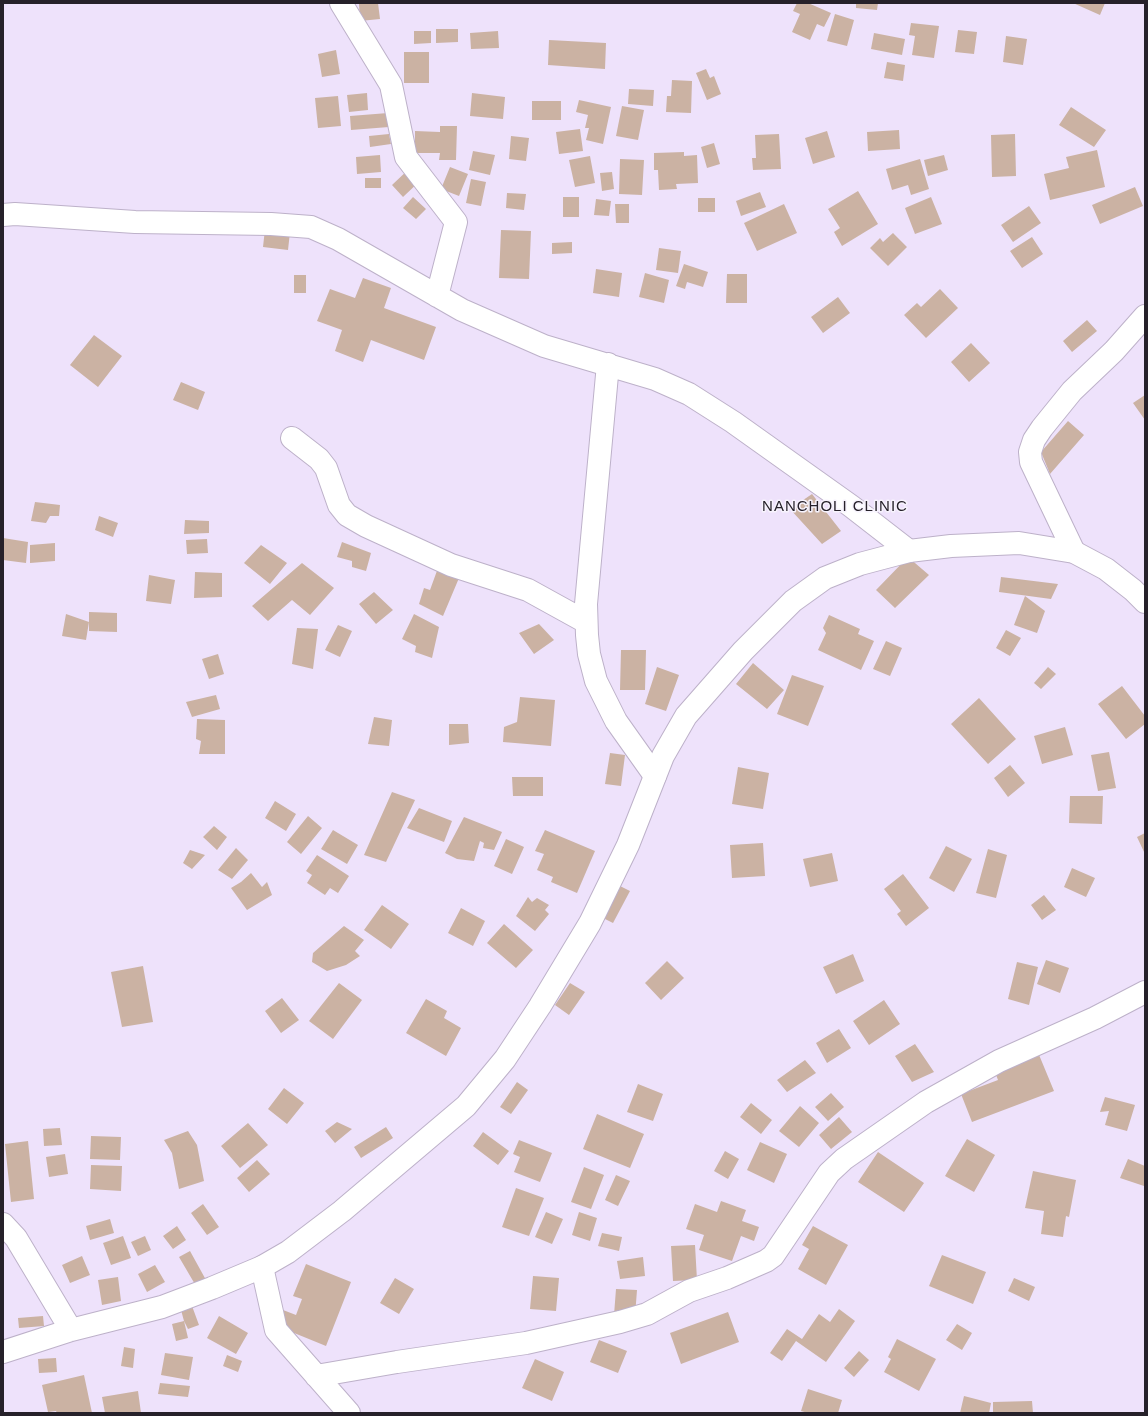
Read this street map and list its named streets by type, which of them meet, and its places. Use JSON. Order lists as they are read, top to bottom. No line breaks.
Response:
{"districts":["NANCHOLI CLINIC"]}
